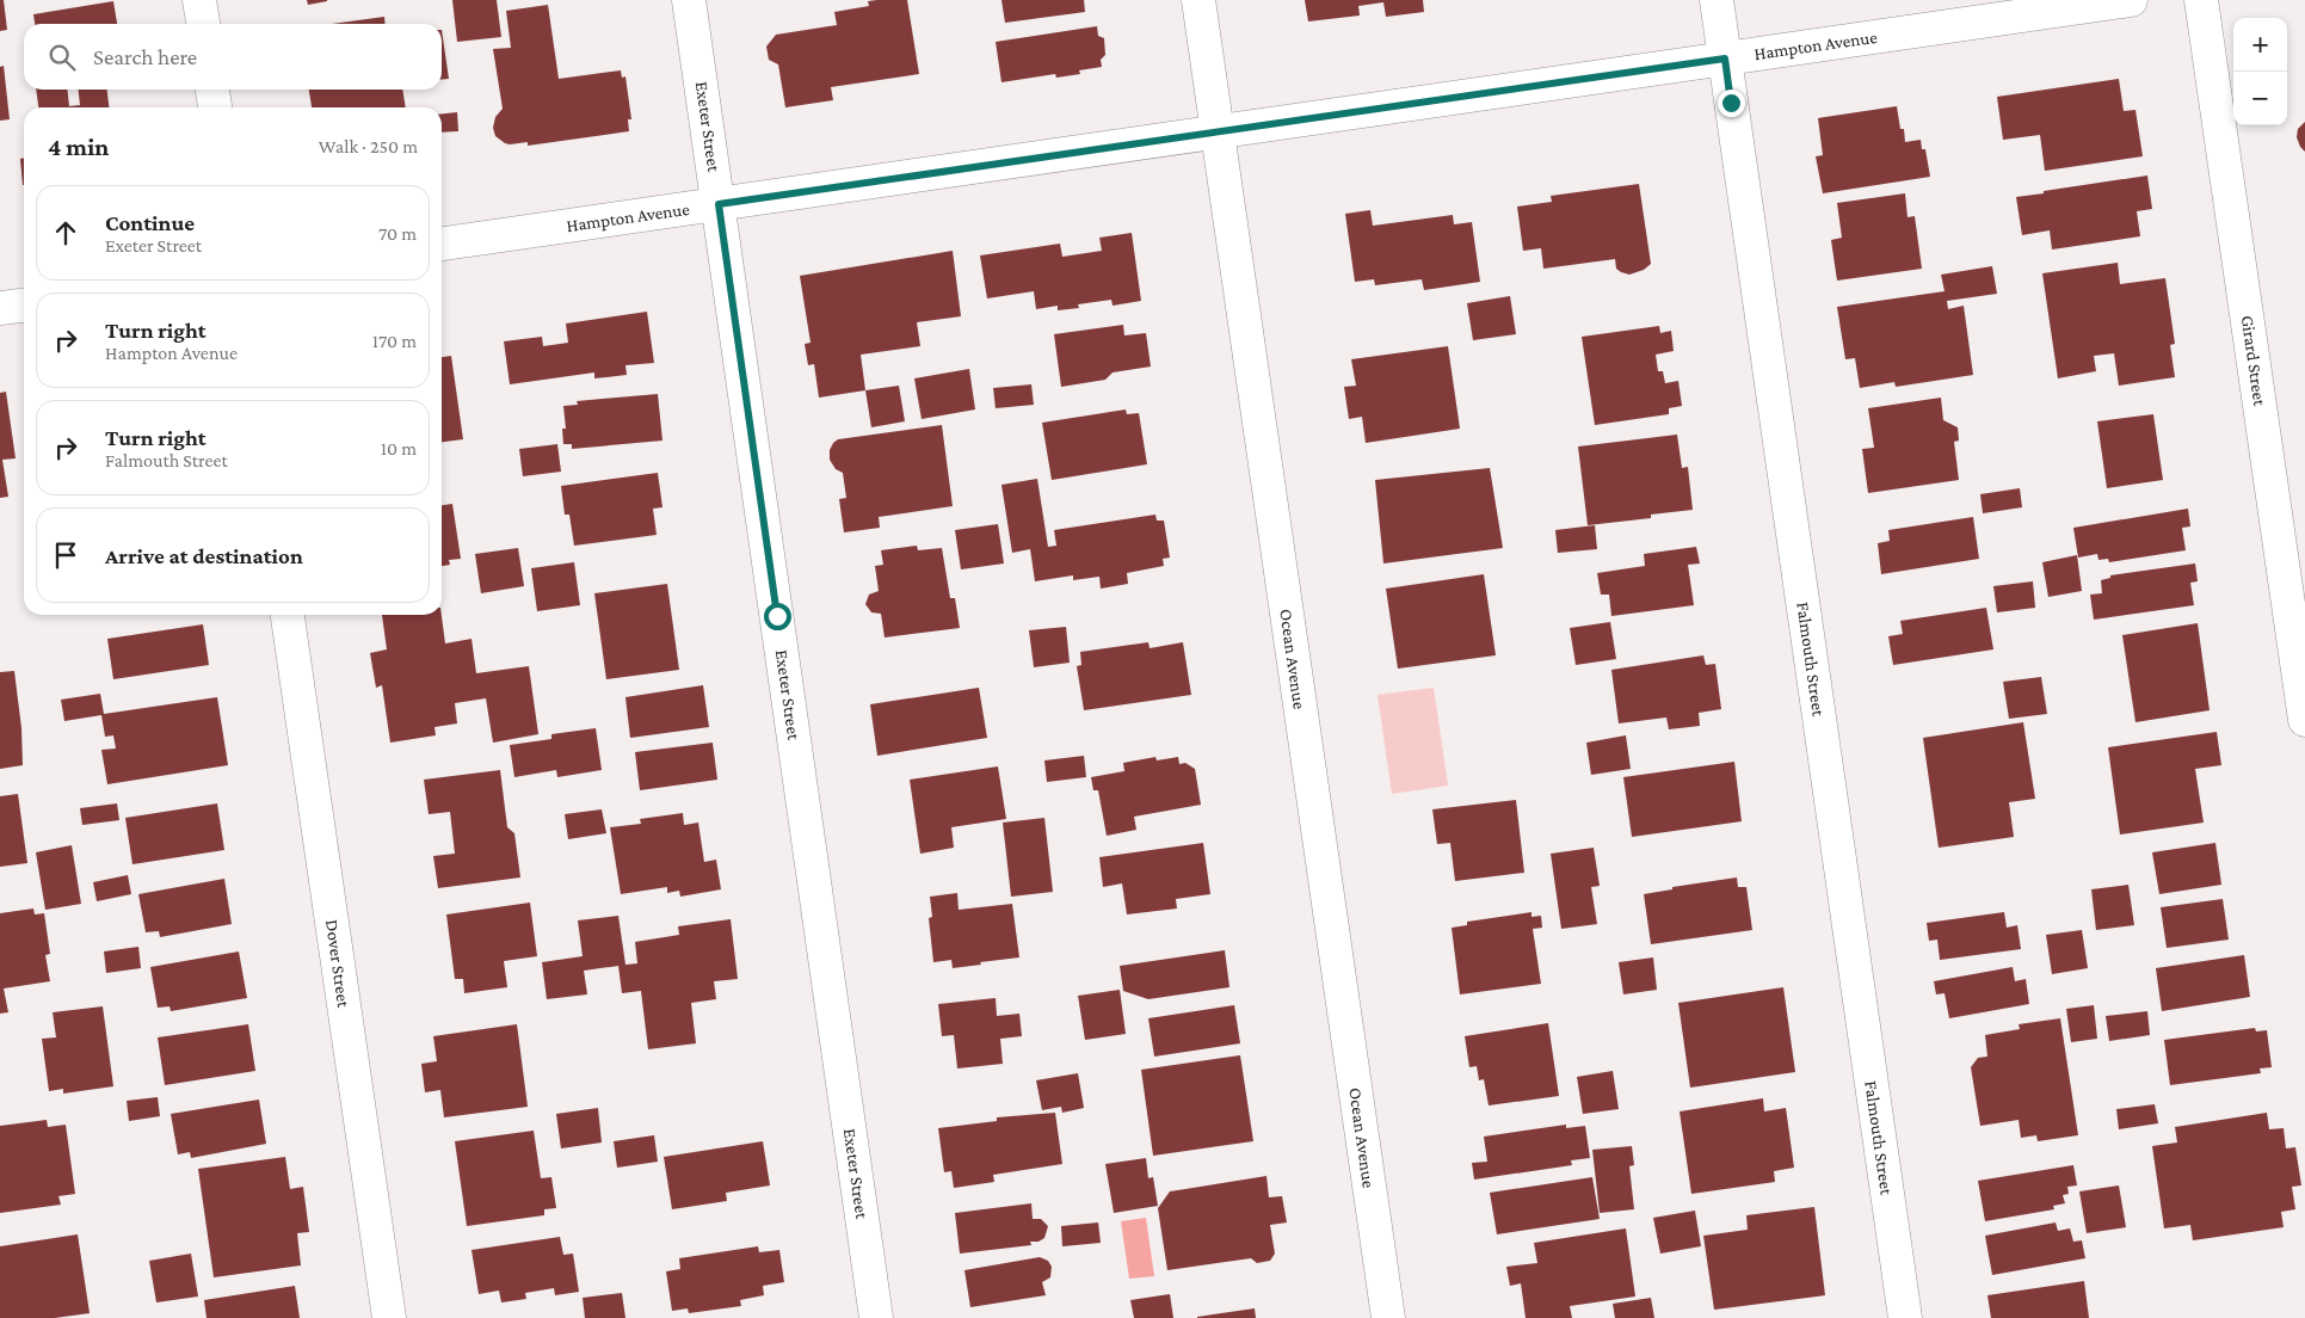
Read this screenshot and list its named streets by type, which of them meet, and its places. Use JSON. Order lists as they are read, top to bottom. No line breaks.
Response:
{"streets":{"street":["Hampton Avenue","Exeter Street","Girard Street","Ocean Avenue","Falmouth Street","Dover Street"]},"crossings":[["Hampton Avenue","Exeter Street"],["Hampton Avenue","Ocean Avenue"],["Hampton Avenue","Falmouth Street"]],"page":{"map_buttons":["+","−"],"search":"Search here","heading":["4 min","Walk · 250 m"],"list":[["Continue","Exeter Street","70 m"],["Turn right","Hampton Avenue","170 m"],["Turn right","Falmouth Street","10 m"],"Arrive at destination"]}}
